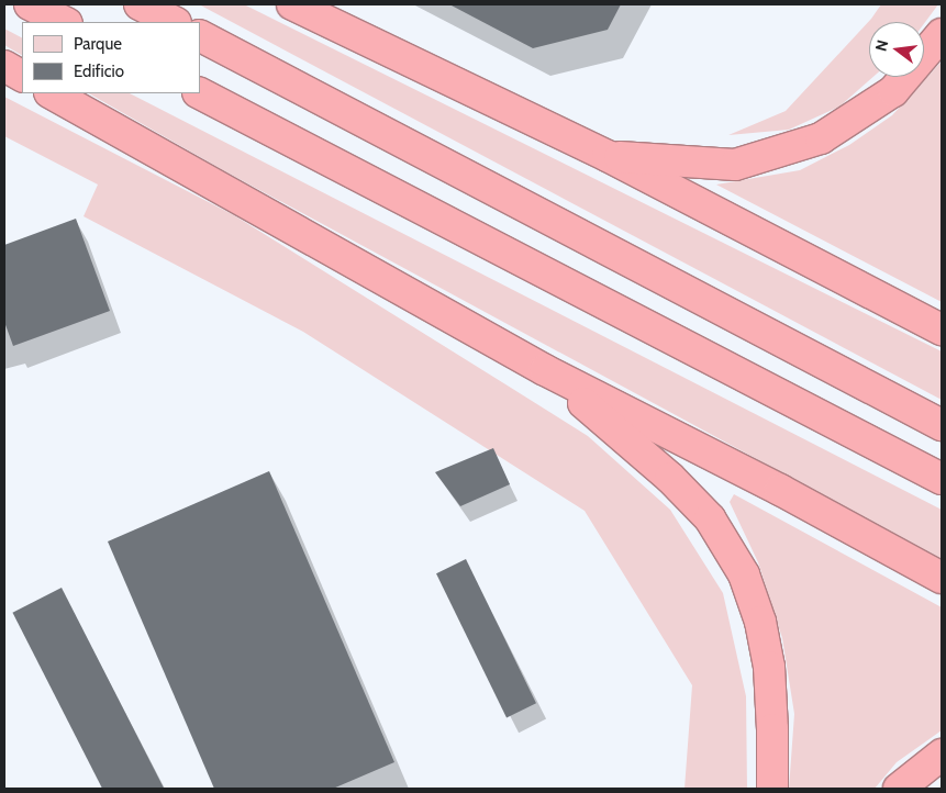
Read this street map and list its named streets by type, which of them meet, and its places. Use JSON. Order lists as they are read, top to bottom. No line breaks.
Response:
{"legend":["Parque","Edificio"],"north":"left"}
